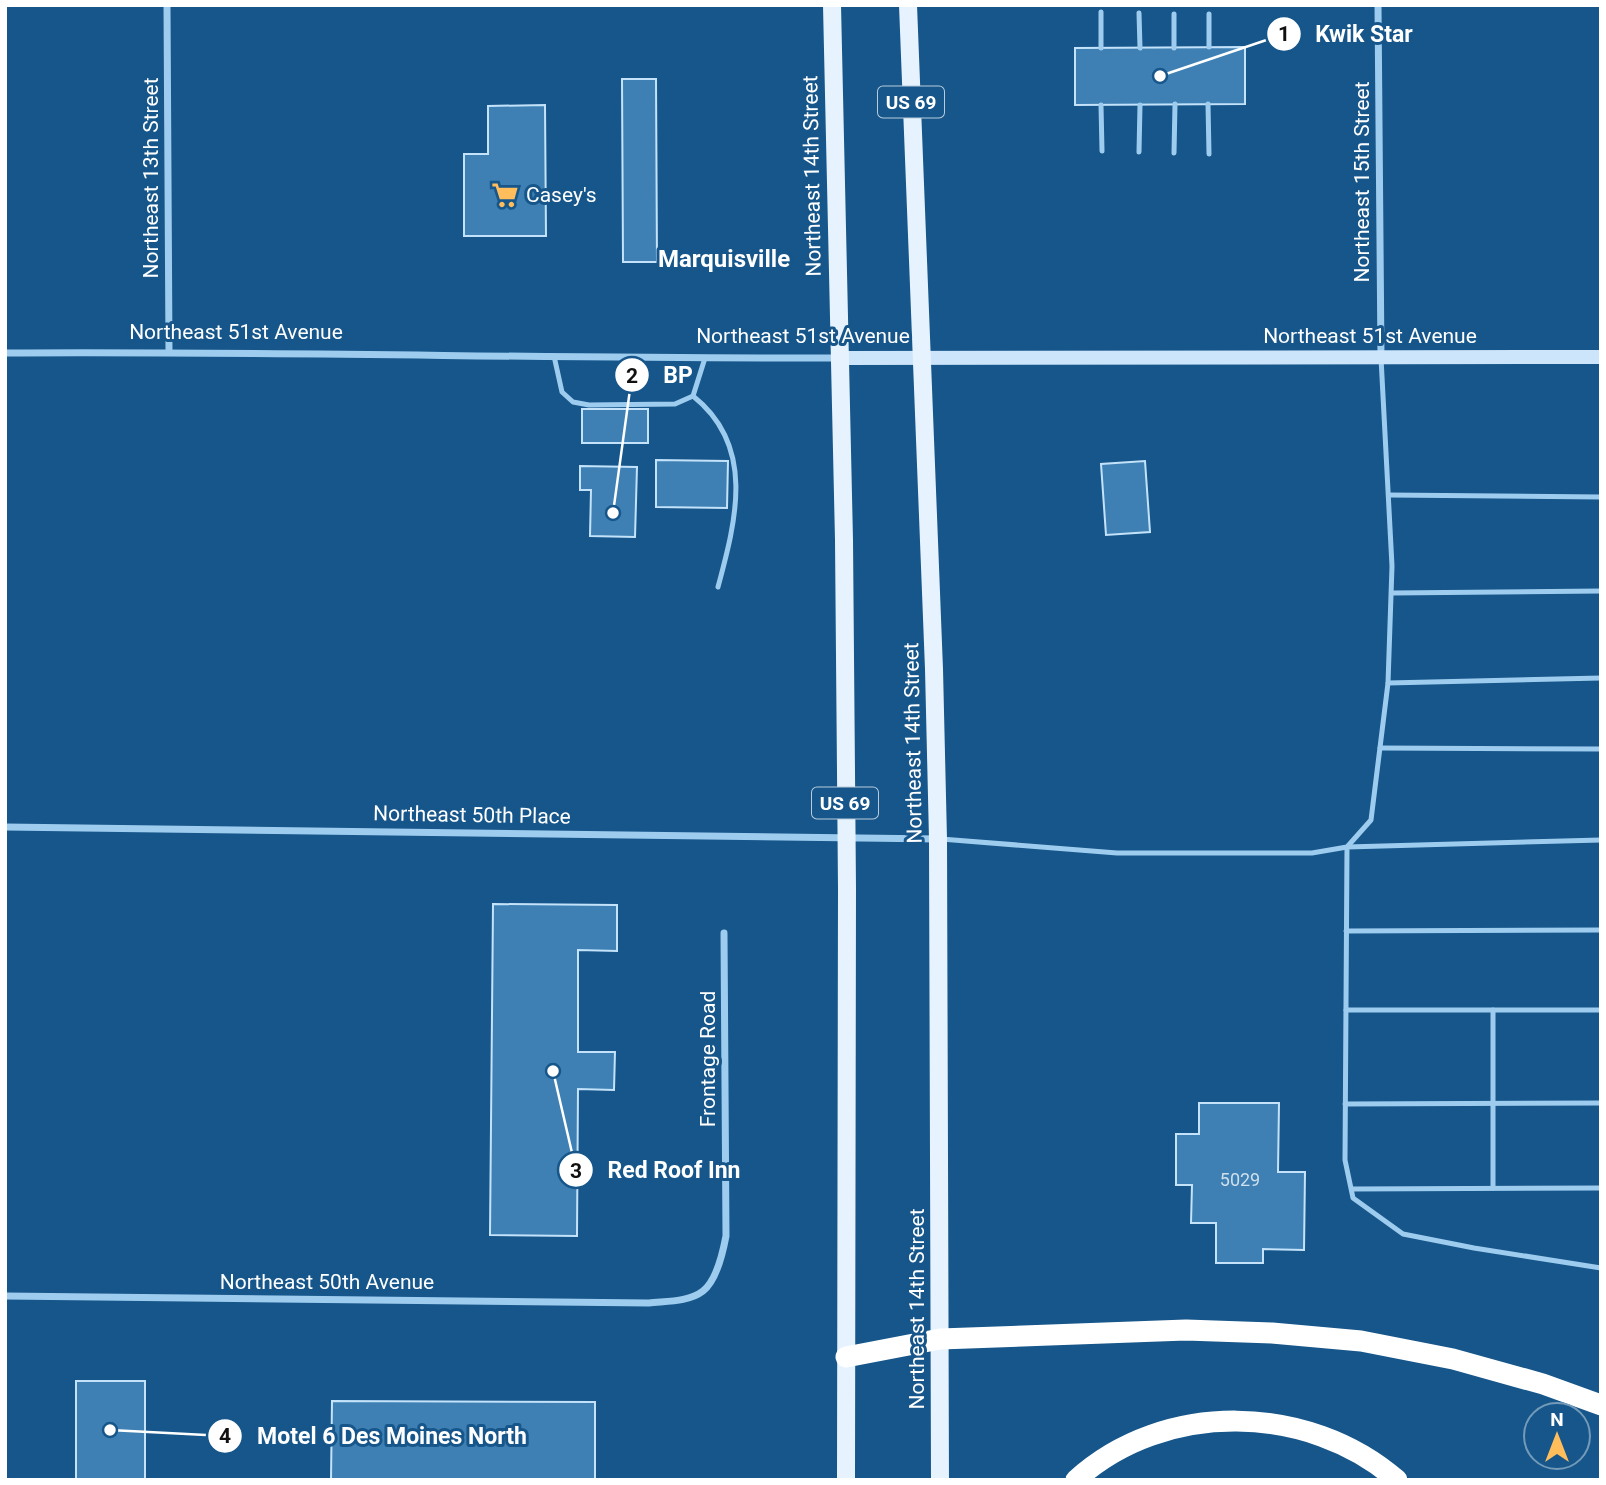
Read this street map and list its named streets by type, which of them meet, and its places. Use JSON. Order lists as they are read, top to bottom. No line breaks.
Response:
{"streets":{"main road":["US 69","Northeast 14th Street"],"street":["Northeast 13th Street","Northeast 15th Street","Northeast 51st Avenue","Northeast 50th Place","Frontage Road","Northeast 50th Avenue"]},"crossings":[["Northeast 14th Street","Northeast 51st Avenue"],["Northeast 14th Street","Northeast 50th Place"],["Northeast 13th Street","Northeast 51st Avenue"],["Northeast 15th Street","Northeast 51st Avenue"],["Frontage Road","Northeast 50th Avenue"]],"districts":["Marquisville"],"places":{"other":["Kwik Star","BP","Red Roof Inn","Motel 6 Des Moines North"],"supermarket":["Casey's"]},"house_numbers":["5029"],"north":"top"}
